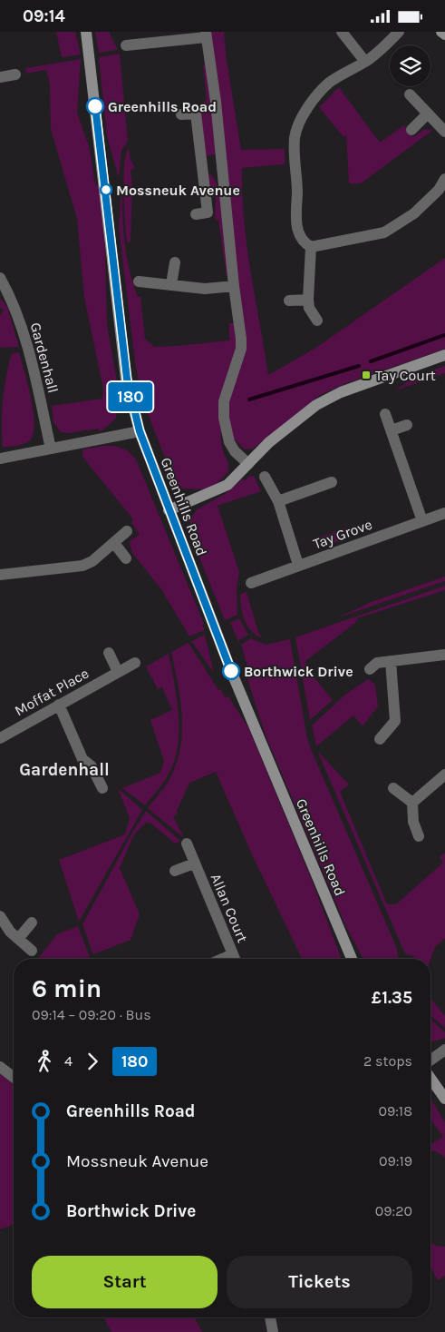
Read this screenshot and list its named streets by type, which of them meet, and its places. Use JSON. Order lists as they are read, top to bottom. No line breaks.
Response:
{"streets":{"street":["Gardenhall","Greenhills Road","Tay Grove","Moffat Place","Allan Court"]},"districts":["Gardenhall"],"places":{"other":["Greenhills Road","Mossneuk Avenue","Borthwick Drive"],"transit":["Tay Court"]},"lines":["bus line 180"],"page":{"status":"09:14","on_map":"180","heading":["6 min","09:14 – 09:20 · Bus","£1.35"],"legs":["4","180","2 stops"],"list":[{"name":"Greenhills Road","value":"09:18"},{"name":"Mossneuk Avenue","value":"09:19"},{"name":"Borthwick Drive","value":"09:20"}],"buttons":["Start","Tickets"]}}
